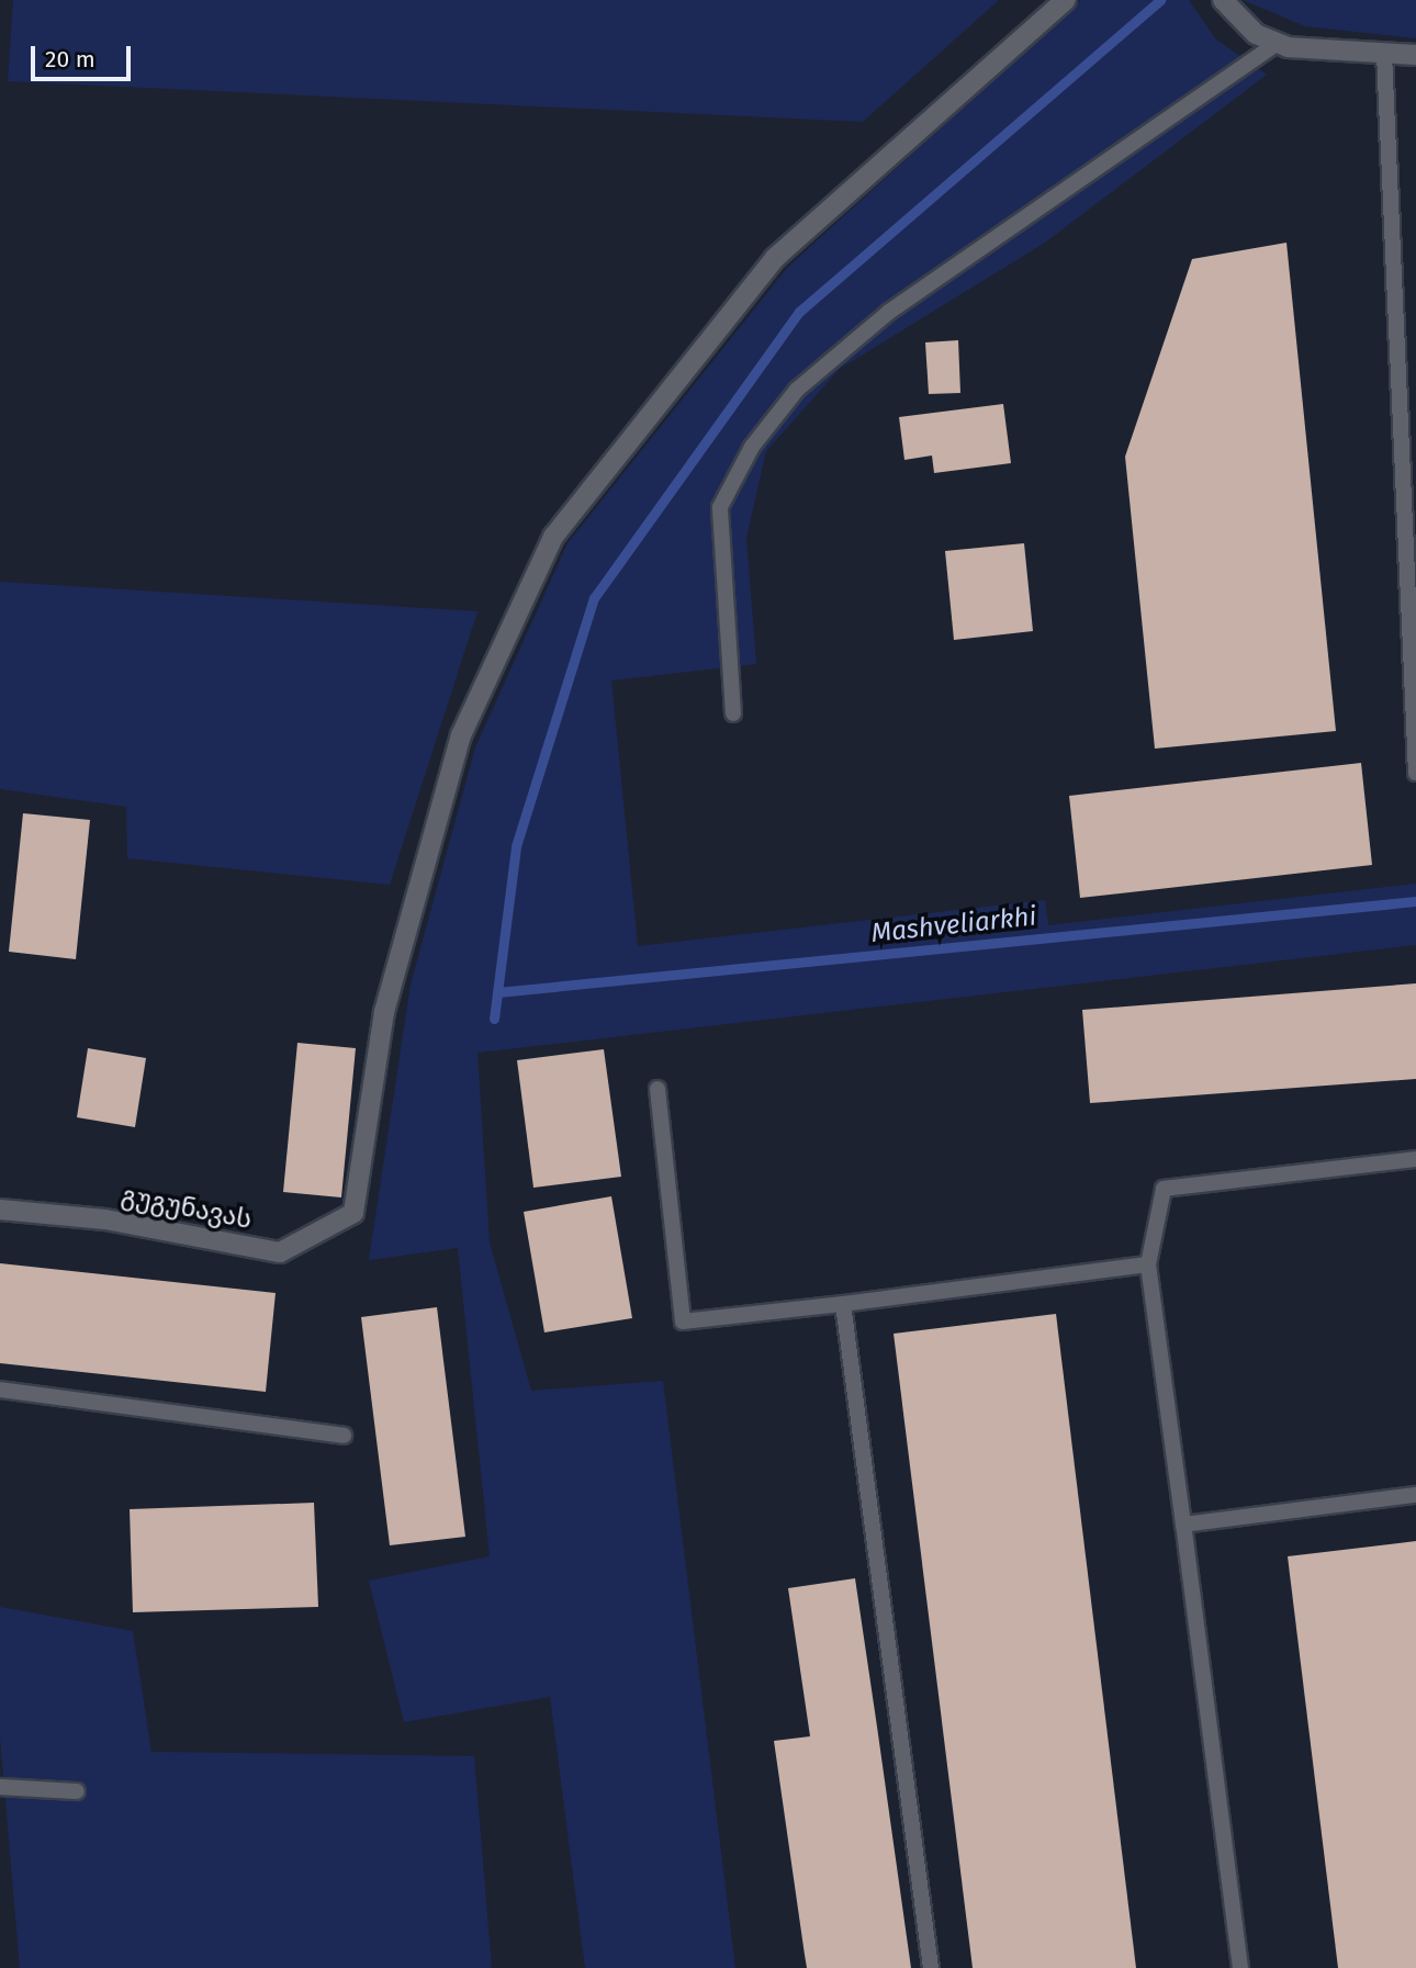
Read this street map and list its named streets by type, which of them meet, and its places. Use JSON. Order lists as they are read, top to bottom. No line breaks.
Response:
{"streets":{"street":["გუგუნავას"]},"water":["Mashveliarkhi"],"scale_bar":"20 m"}
